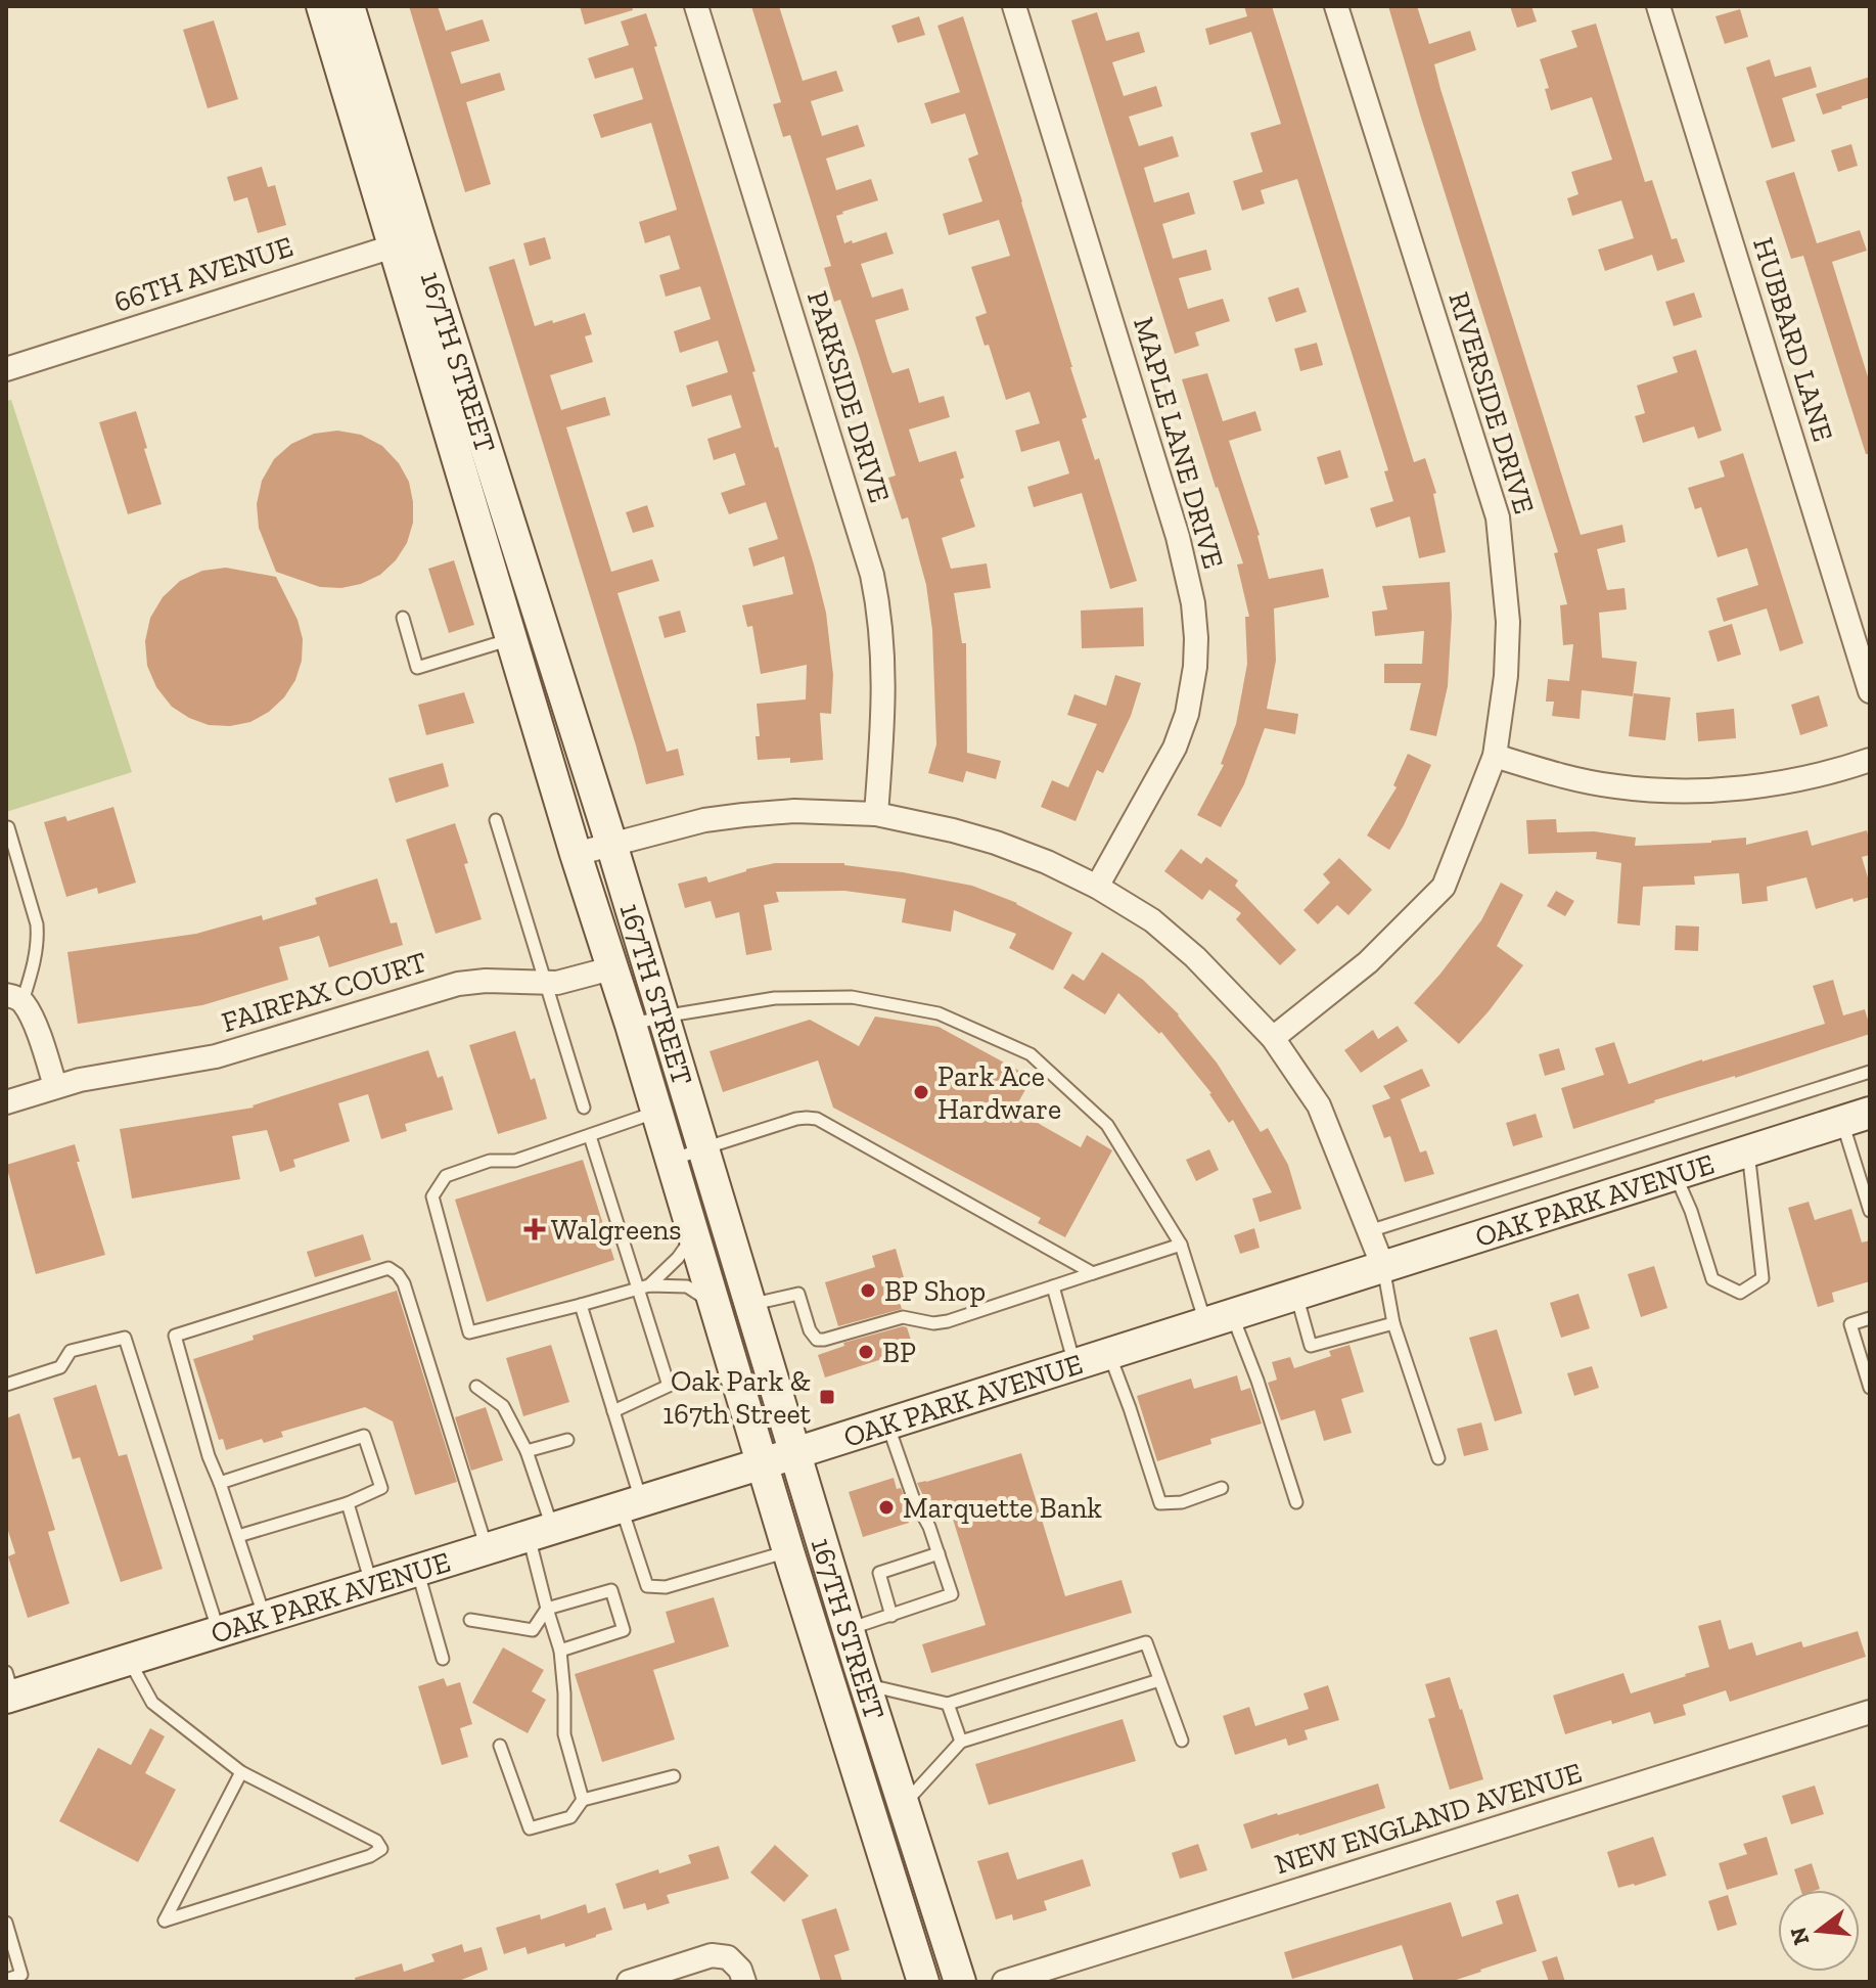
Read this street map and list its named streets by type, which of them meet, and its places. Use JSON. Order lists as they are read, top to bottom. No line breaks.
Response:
{"streets":{"main road":["167TH STREET","OAK PARK AVENUE"],"street":["66TH AVENUE","HUBBARD LANE","PARKSIDE DRIVE","RIVERSIDE DRIVE","MAPLE LANE DRIVE","FAIRFAX COURT","NEW ENGLAND AVENUE"]},"crossings":[["66TH AVENUE","167TH STREET"],["167TH STREET","FAIRFAX COURT"],["167TH STREET","OAK PARK AVENUE"]],"places":{"other":["Park Ace Hardware","BP Shop","BP","Marquette Bank"],"health":["Walgreens"],"transit":["Oak Park & 167th Street"]},"north":"left"}
